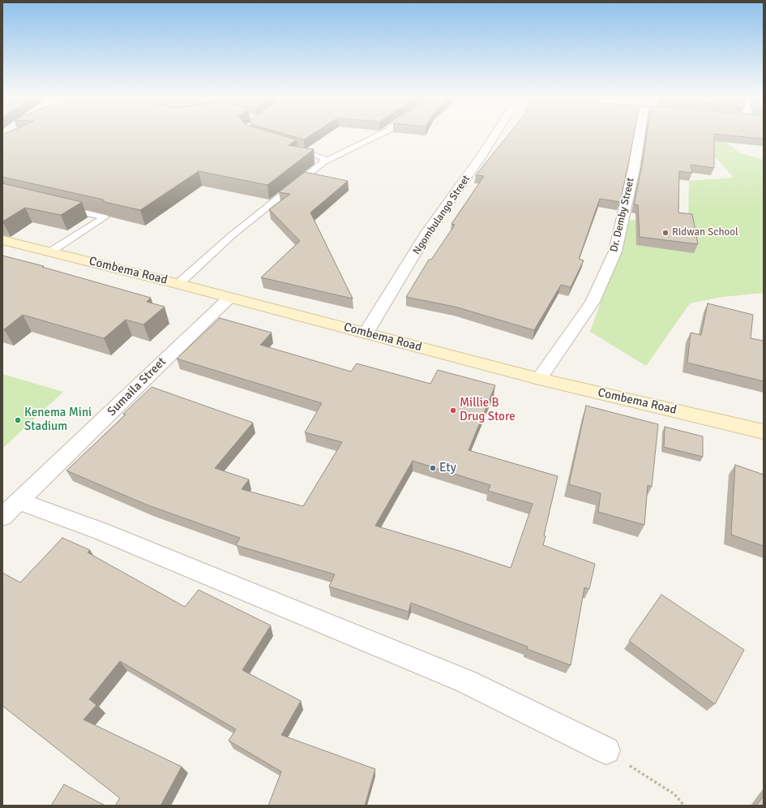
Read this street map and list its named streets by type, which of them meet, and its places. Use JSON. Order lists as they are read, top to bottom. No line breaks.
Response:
{"streets":{"street":["Ngombulango Street","Dr. Demby Street","Combema Road","Sumaila Street"]},"crossings":[["Ngombulango Street","Combema Road"],["Dr. Demby Street","Combema Road"],["Combema Road","Sumaila Street"]],"places":["Ridwan School","Millie B Drug Store","Kenema Mini Stadium","Ety"]}
